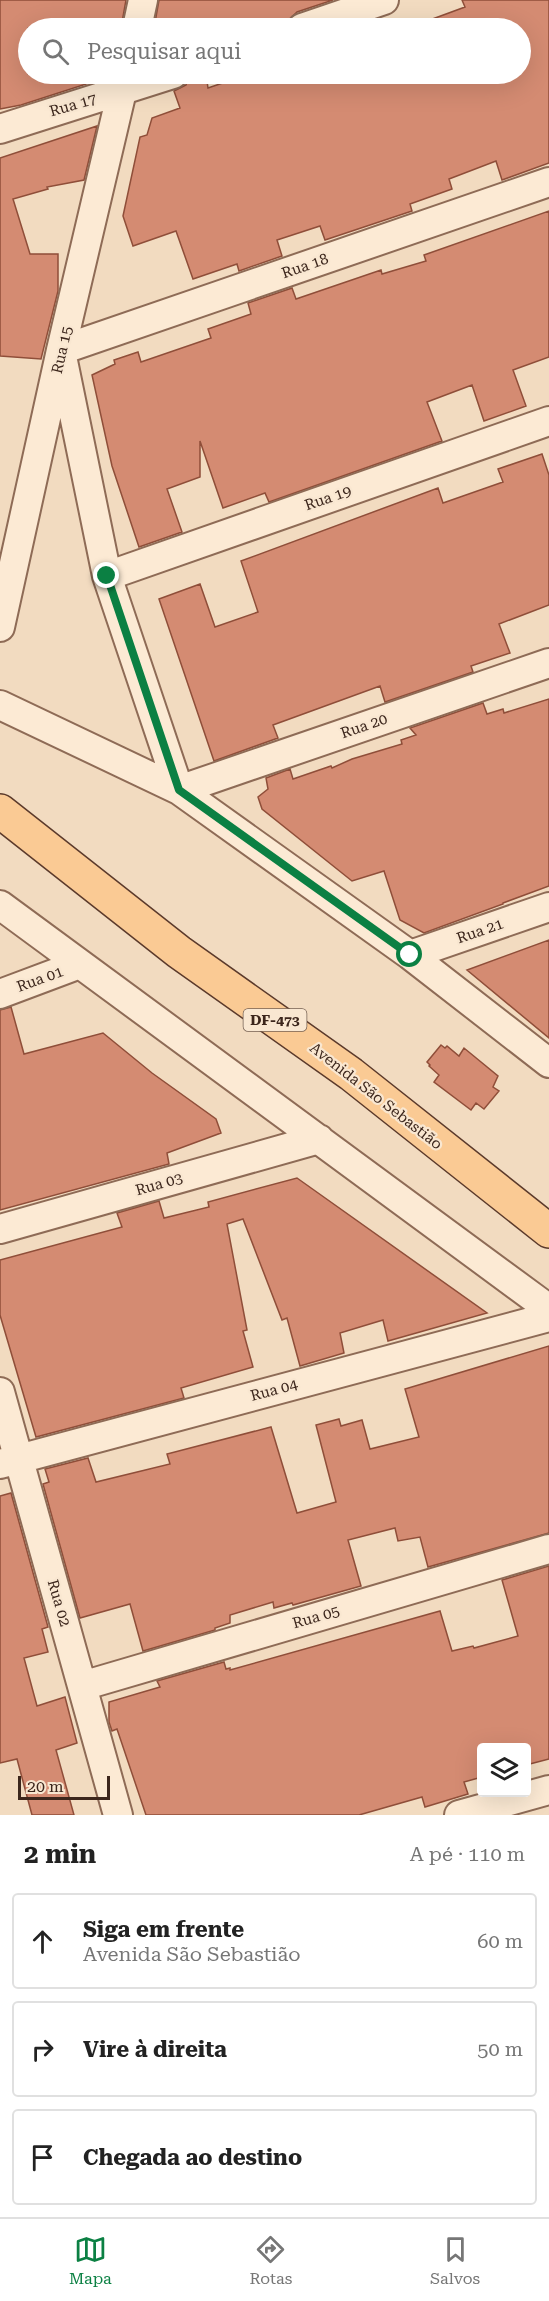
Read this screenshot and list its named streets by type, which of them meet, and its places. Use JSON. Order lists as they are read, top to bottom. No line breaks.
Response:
{"streets":{"main road":["DF-473","Avenida São Sebastião"],"street":["Rua 17","Rua 18","Rua 15","Rua 19","Rua 20","Rua 21","Rua 01","Rua 03","Rua 04","Rua 02","Rua 05"]},"crossings":[["Rua 18","Rua 15"],["Rua 04","Rua 02"],["Rua 02","Rua 05"]],"scale_bar":"20 m","page":{"search":"Pesquisar aqui","scale":"20 m","heading":["2 min","A pé · 110 m"],"list":[["Siga em frente","Avenida São Sebastião","60 m"],["Vire à direita","50 m"],"Chegada ao destino"],"nav":["Mapa","Rotas","Salvos"]}}
